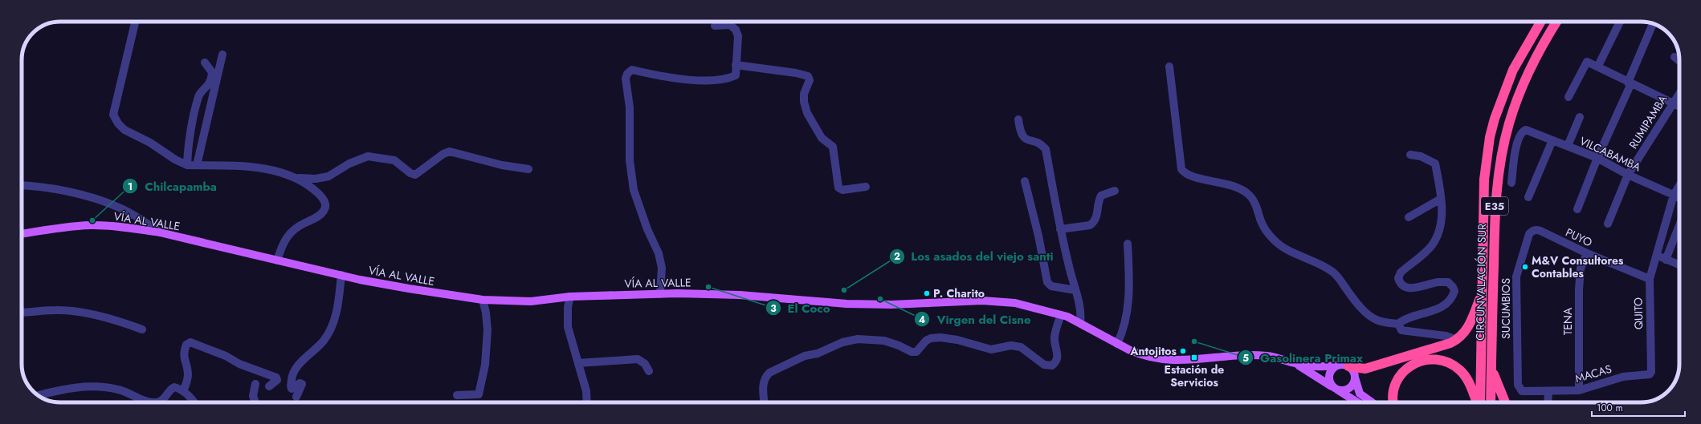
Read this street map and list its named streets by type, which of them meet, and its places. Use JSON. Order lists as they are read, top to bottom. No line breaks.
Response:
{"streets":{"highway":["E35","CIRCUNVALACIÓN SUR"],"main road":["VÍA AL VALLE"],"street":["RUMIPAMBA","VILCABAMBA","PUYO","SUCUMBIOS","QUITO","TENA","MACAS"]},"crossings":[["RUMIPAMBA","VILCABAMBA"],["VILCABAMBA","QUITO"],["PUYO","SUCUMBIOS"],["PUYO","QUITO"],["PUYO","TENA"],["SUCUMBIOS","MACAS"],["QUITO","MACAS"],["TENA","MACAS"]],"places":{"other":["Chilcapamba","M&V Consultores Contables","El Coco","Los asados del viejo santi","P. Charito","Virgen del Cisne","Gasolinera Primax","Antojitos"],"transit":["Estación de Servicios"]},"scale_bar":"100 m"}
